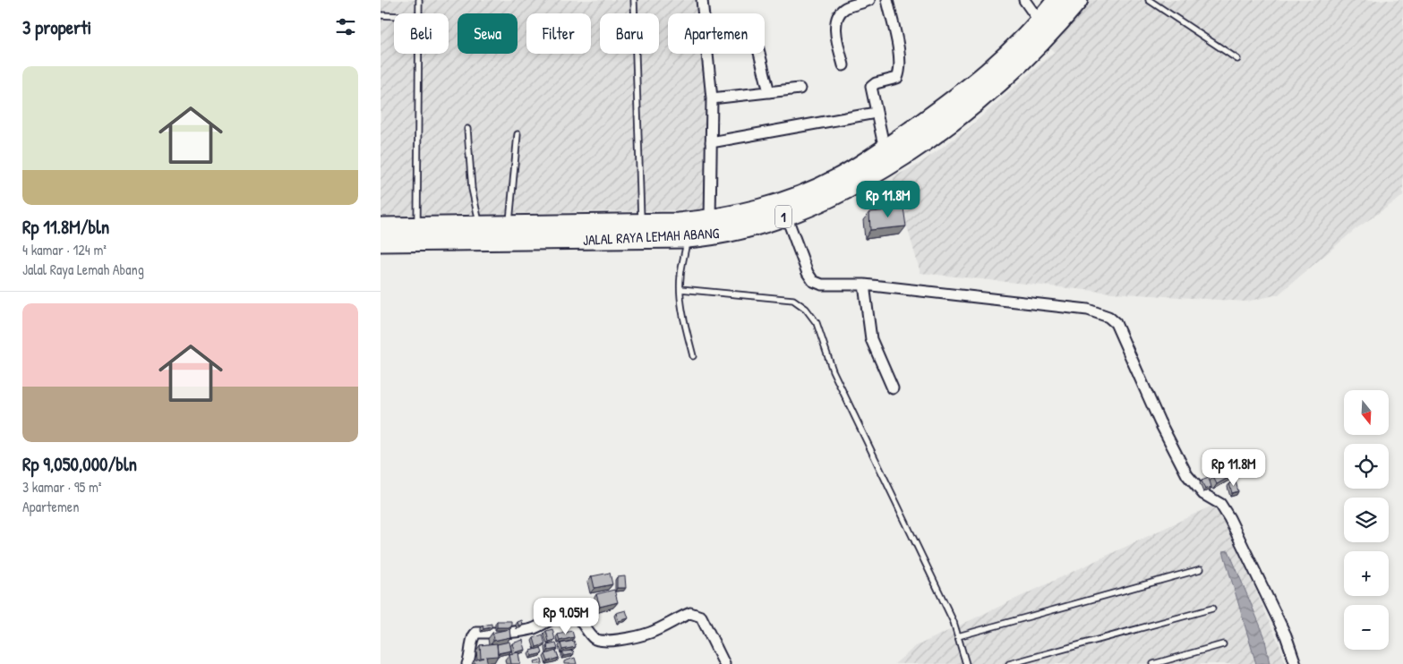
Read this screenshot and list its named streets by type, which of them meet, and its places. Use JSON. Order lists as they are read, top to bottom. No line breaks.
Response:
{"streets":{"highway":["1","JALAL RAYA LEMAH ABANG"]},"crossings":[["1","JALAL RAYA LEMAH ABANG"]],"north":"bottom","page":{"heading":"3 properti","chip":["Beli","Sewa","Filter","Baru","Apartemen"],"list":[{"name":"Rp 11.8M/bln","note":"4 kamar · 124 m² · Jalal Raya Lemah Abang"},{"name":"Rp 9,050,000/bln","note":"3 kamar · 95 m² · Apartemen"}],"price":["Rp 11.8M","Rp 11.8M","Rp 9.05M"],"map_buttons":["+","−"]}}
